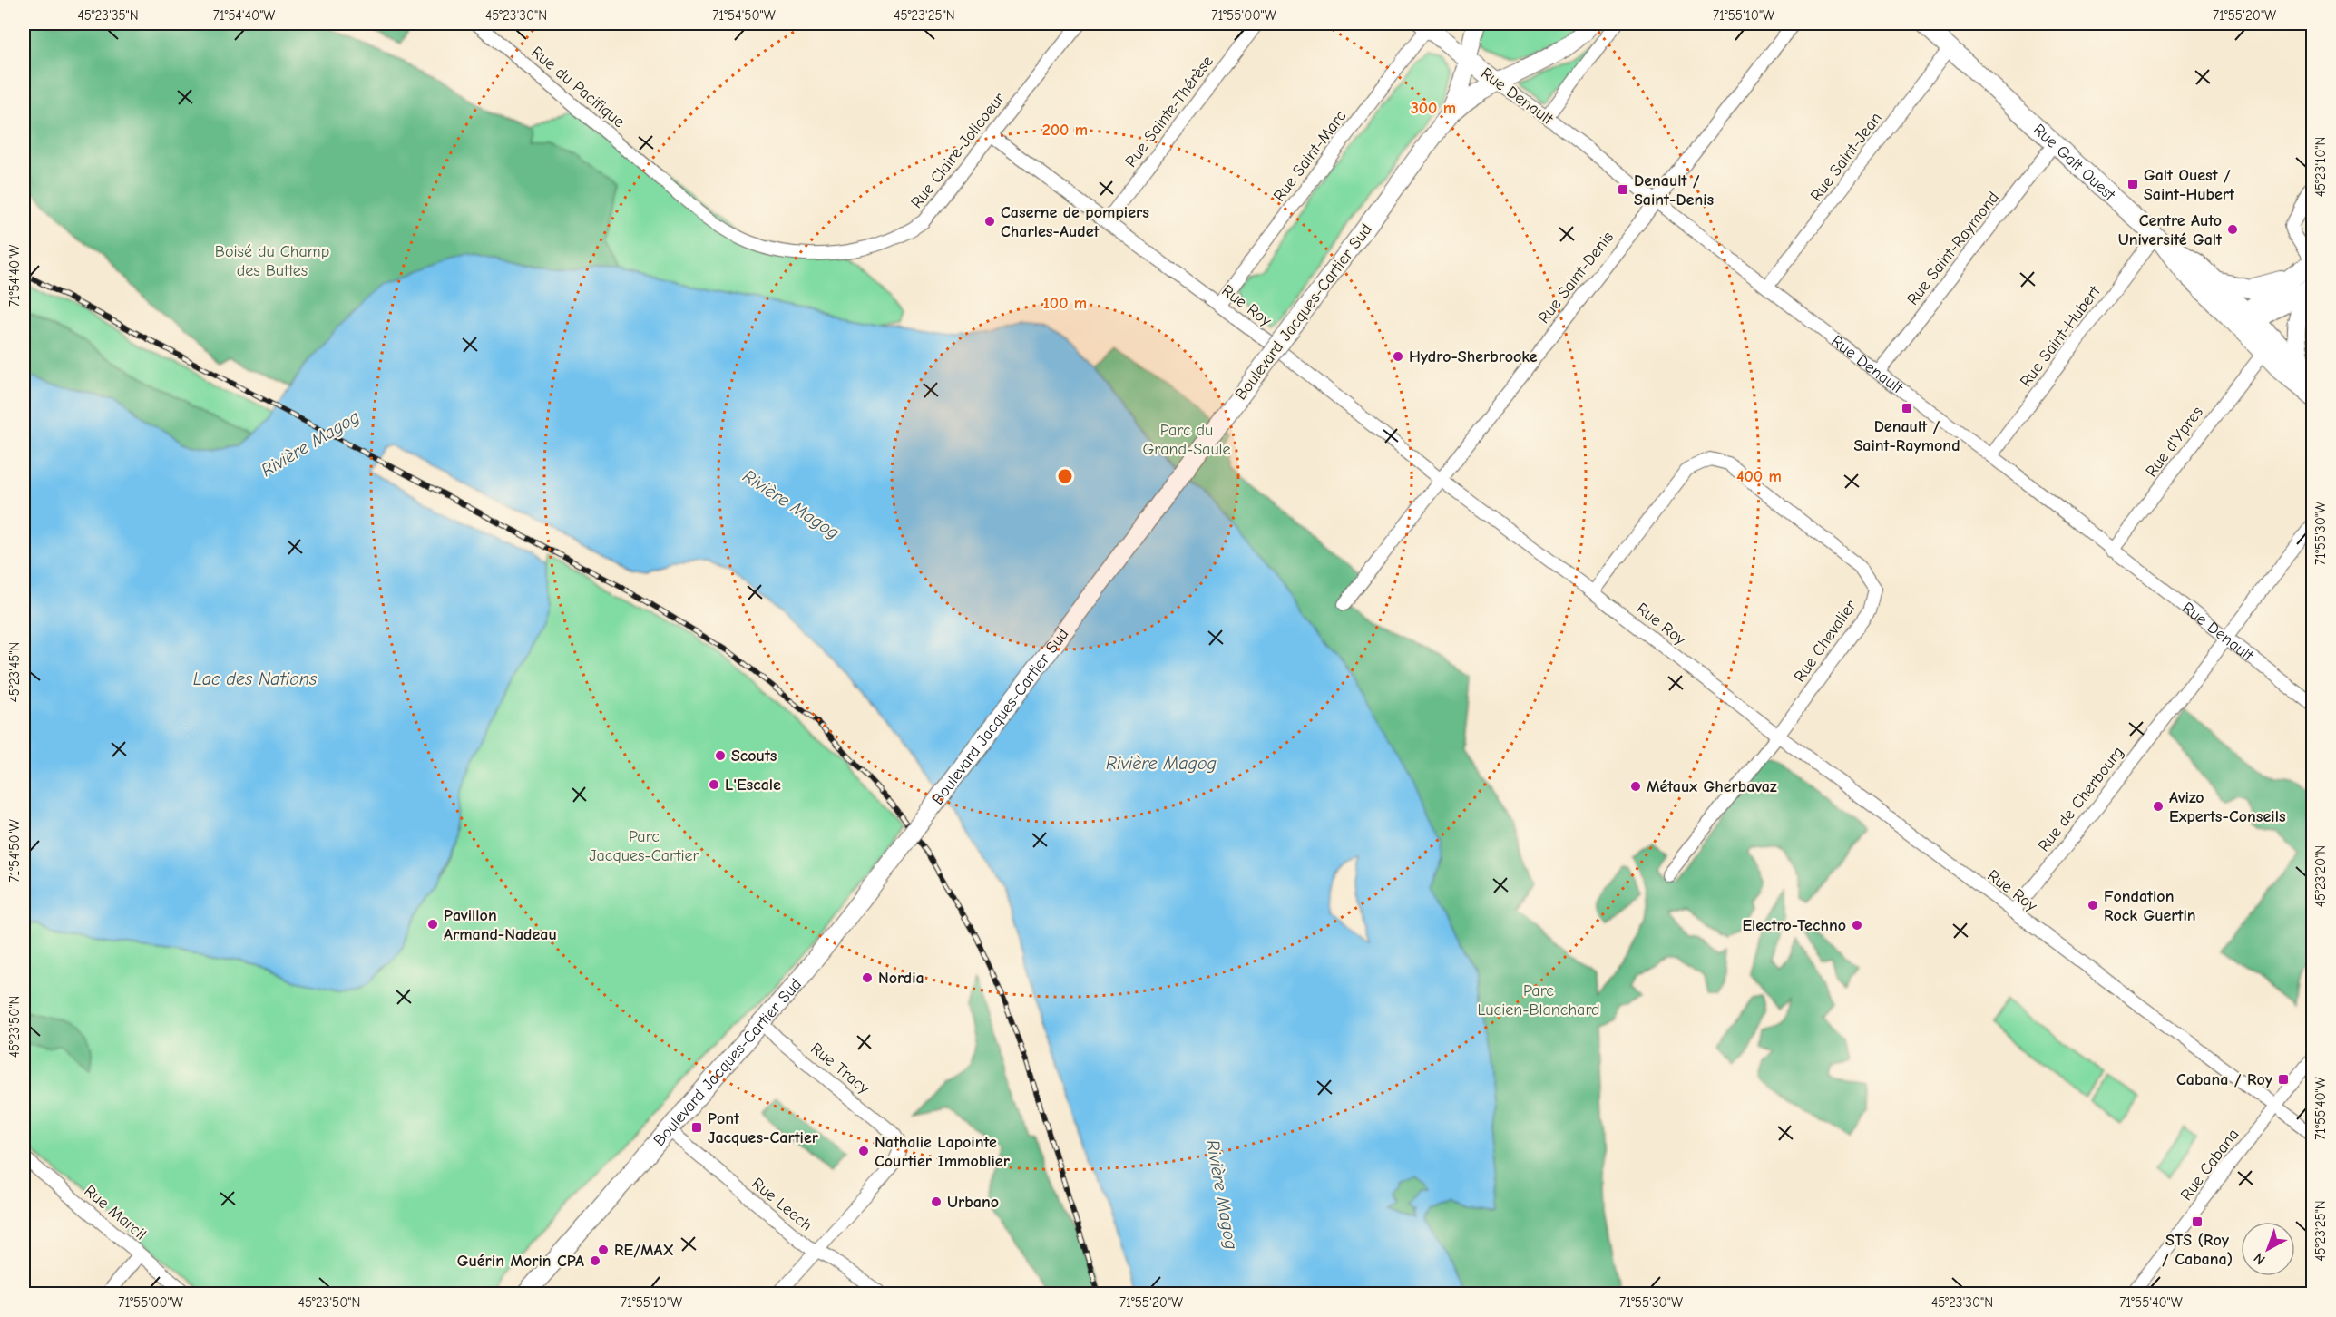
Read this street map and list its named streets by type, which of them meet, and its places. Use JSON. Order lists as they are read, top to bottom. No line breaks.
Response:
{"streets":{"main road":["Rue Denault","Rue Galt Ouest","Boulevard Jacques-Cartier Sud"],"street":["Rue du Pacifique","Rue Sainte-Thérèse","Rue Claire-Jolicoeur","Rue Saint-Marc","Rue Saint-Jean","Rue Saint-Raymond","Rue Saint-Denis","Rue Roy","Rue Saint-Hubert","Rue d'Ypres","Rue Chevalier","Rue de Cherbourg","Rue Tracy","Rue Cabana","Rue Leech","Rue Marcil"]},"crossings":[["Rue du Pacifique","Rue Claire-Jolicoeur"],["Rue Denault","Rue Saint-Marc"],["Rue Denault","Rue Saint-Jean"],["Rue Denault","Rue Saint-Raymond"],["Rue Denault","Rue Saint-Denis"],["Rue Denault","Boulevard Jacques-Cartier Sud"],["Rue Denault","Rue Saint-Hubert"],["Rue Denault","Rue d'Ypres"],["Rue Denault","Rue de Cherbourg"],["Rue Sainte-Thérèse","Rue Roy"],["Rue Claire-Jolicoeur","Rue Roy"],["Rue Saint-Marc","Rue Roy"],["Rue Saint-Jean","Rue Galt Ouest"],["Rue Galt Ouest","Rue Saint-Raymond"],["Rue Galt Ouest","Rue Saint-Hubert"],["Rue Galt Ouest","Rue d'Ypres"],["Rue Saint-Denis","Rue Roy"],["Rue Roy","Rue Chevalier"],["Rue Roy","Rue de Cherbourg"],["Rue Roy","Rue Cabana"],["Boulevard Jacques-Cartier Sud","Rue Tracy"],["Boulevard Jacques-Cartier Sud","Rue Leech"],["Rue Tracy","Rue Leech"]],"water":["Rivière Magog","Lac des Nations"],"parks":["Boisé du Champ des Buttes","Parc du Grand-Saule","Parc Jacques-Cartier","Parc Lucien-Blanchard"],"places":{"transit":["Galt Ouest / Saint-Hubert","Denault / Saint-Denis","Denault / Saint-Raymond","Cabana / Roy","Pont Jacques-Cartier","STS (Roy / Cabana)"],"other":["Caserne de pompiers Charles-Audet","Centre Auto Université Galt","Hydro-Sherbrooke","Scouts","L'Escale","Métaux Gherbavaz","Avizo Experts-Conseils","Fondation Rock Guertin","Pavillon Armand-Nadeau","Electro-Techno","Nordia","Nathalie Lapointe Courtier Immoblier","Urbano","RE/MAX","Guérin Morin CPA"]},"north":"bottom left","coordinates":["45°23'35\"N","71°54'40\"W","45°23'30\"N","71°54'50\"W","45°23'25\"N","71°55'00\"W","71°55'10\"W","71°55'20\"W","45°23'10\"N","71°55'30\"W","45°23'45\"N","45°23'20\"N","45°23'50\"N","71°55'40\"W"],"rings":["300 m","200 m","100 m","400 m"]}
